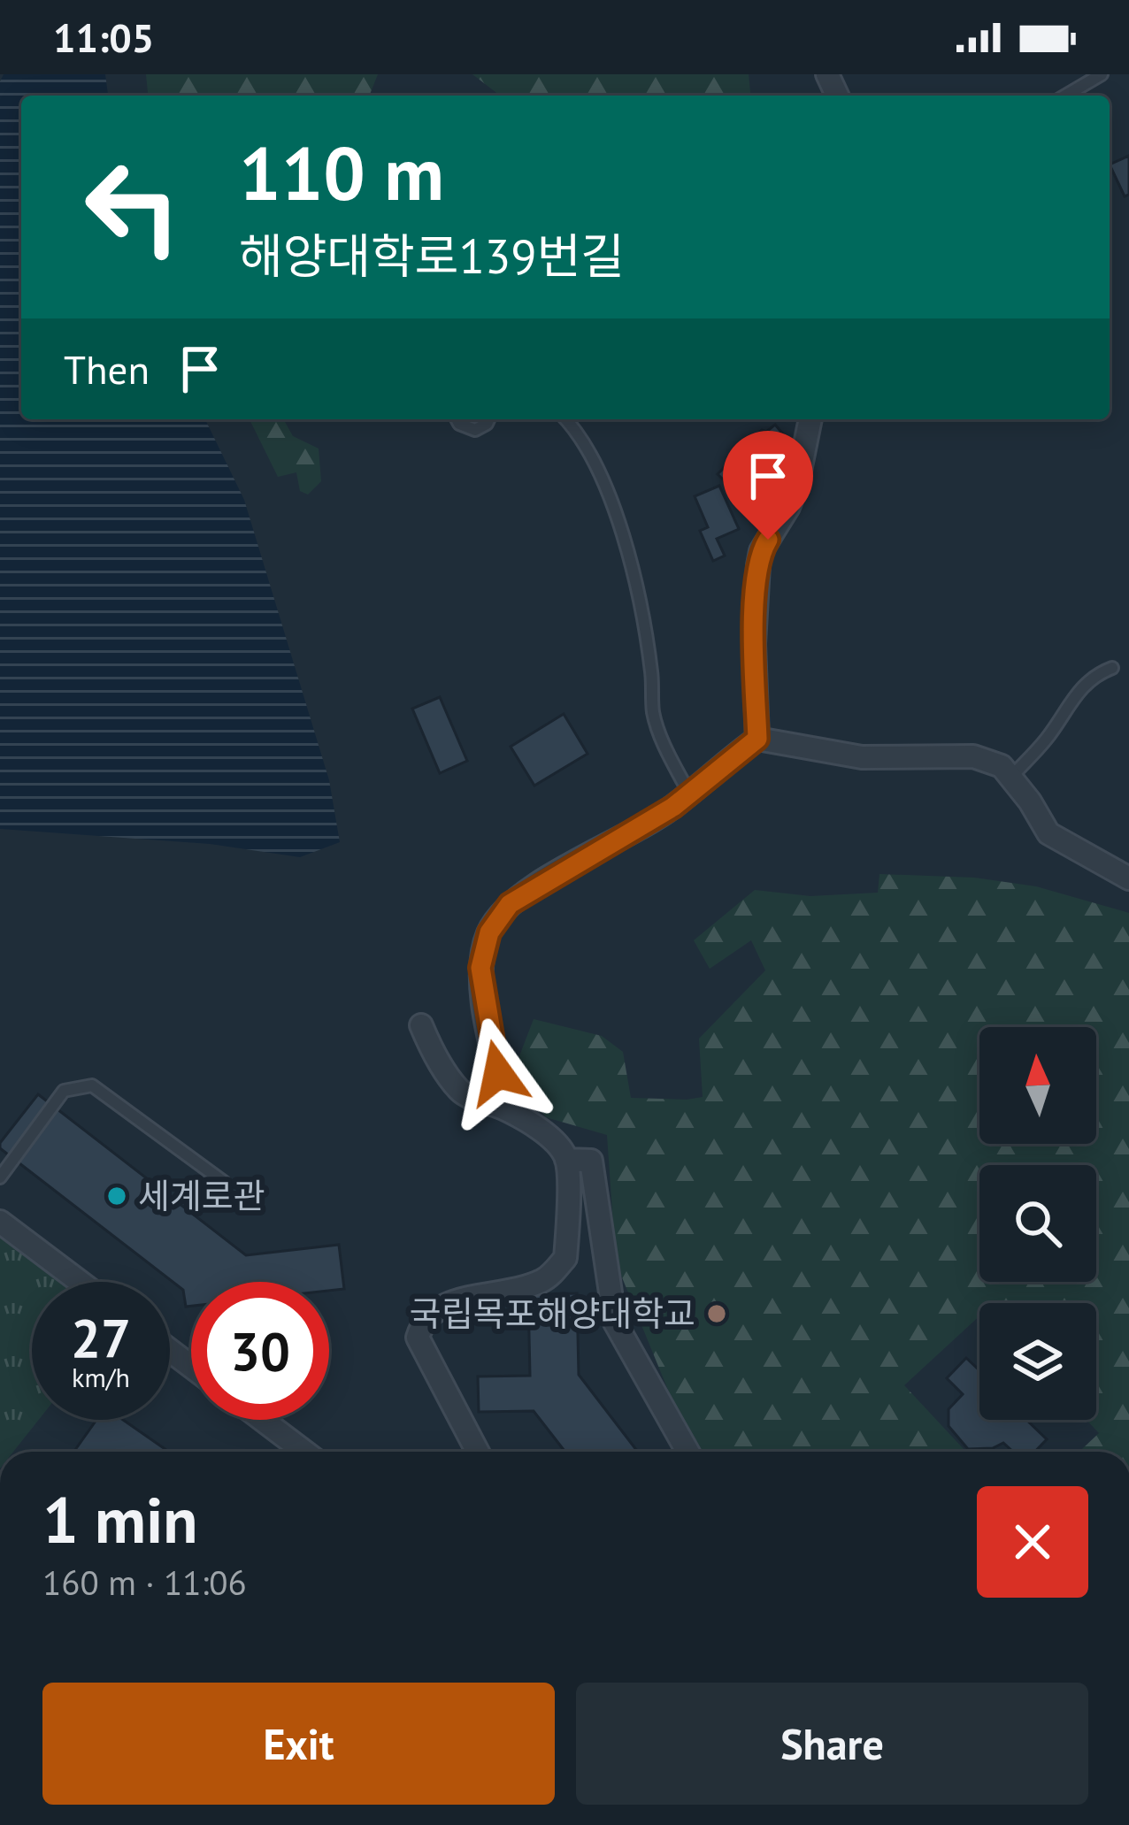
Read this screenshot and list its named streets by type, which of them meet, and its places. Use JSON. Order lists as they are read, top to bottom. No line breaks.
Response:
{"places":["세계로관","국립목포해양대학교"],"north":"top","page":{"status":"11:05","turn":["110 m","해양대학로139번길"],"then":"Then","speed":"27 km/h","limit":"30","heading":["1 min","160 m · 11:06"],"buttons":["Exit","Share"]}}
